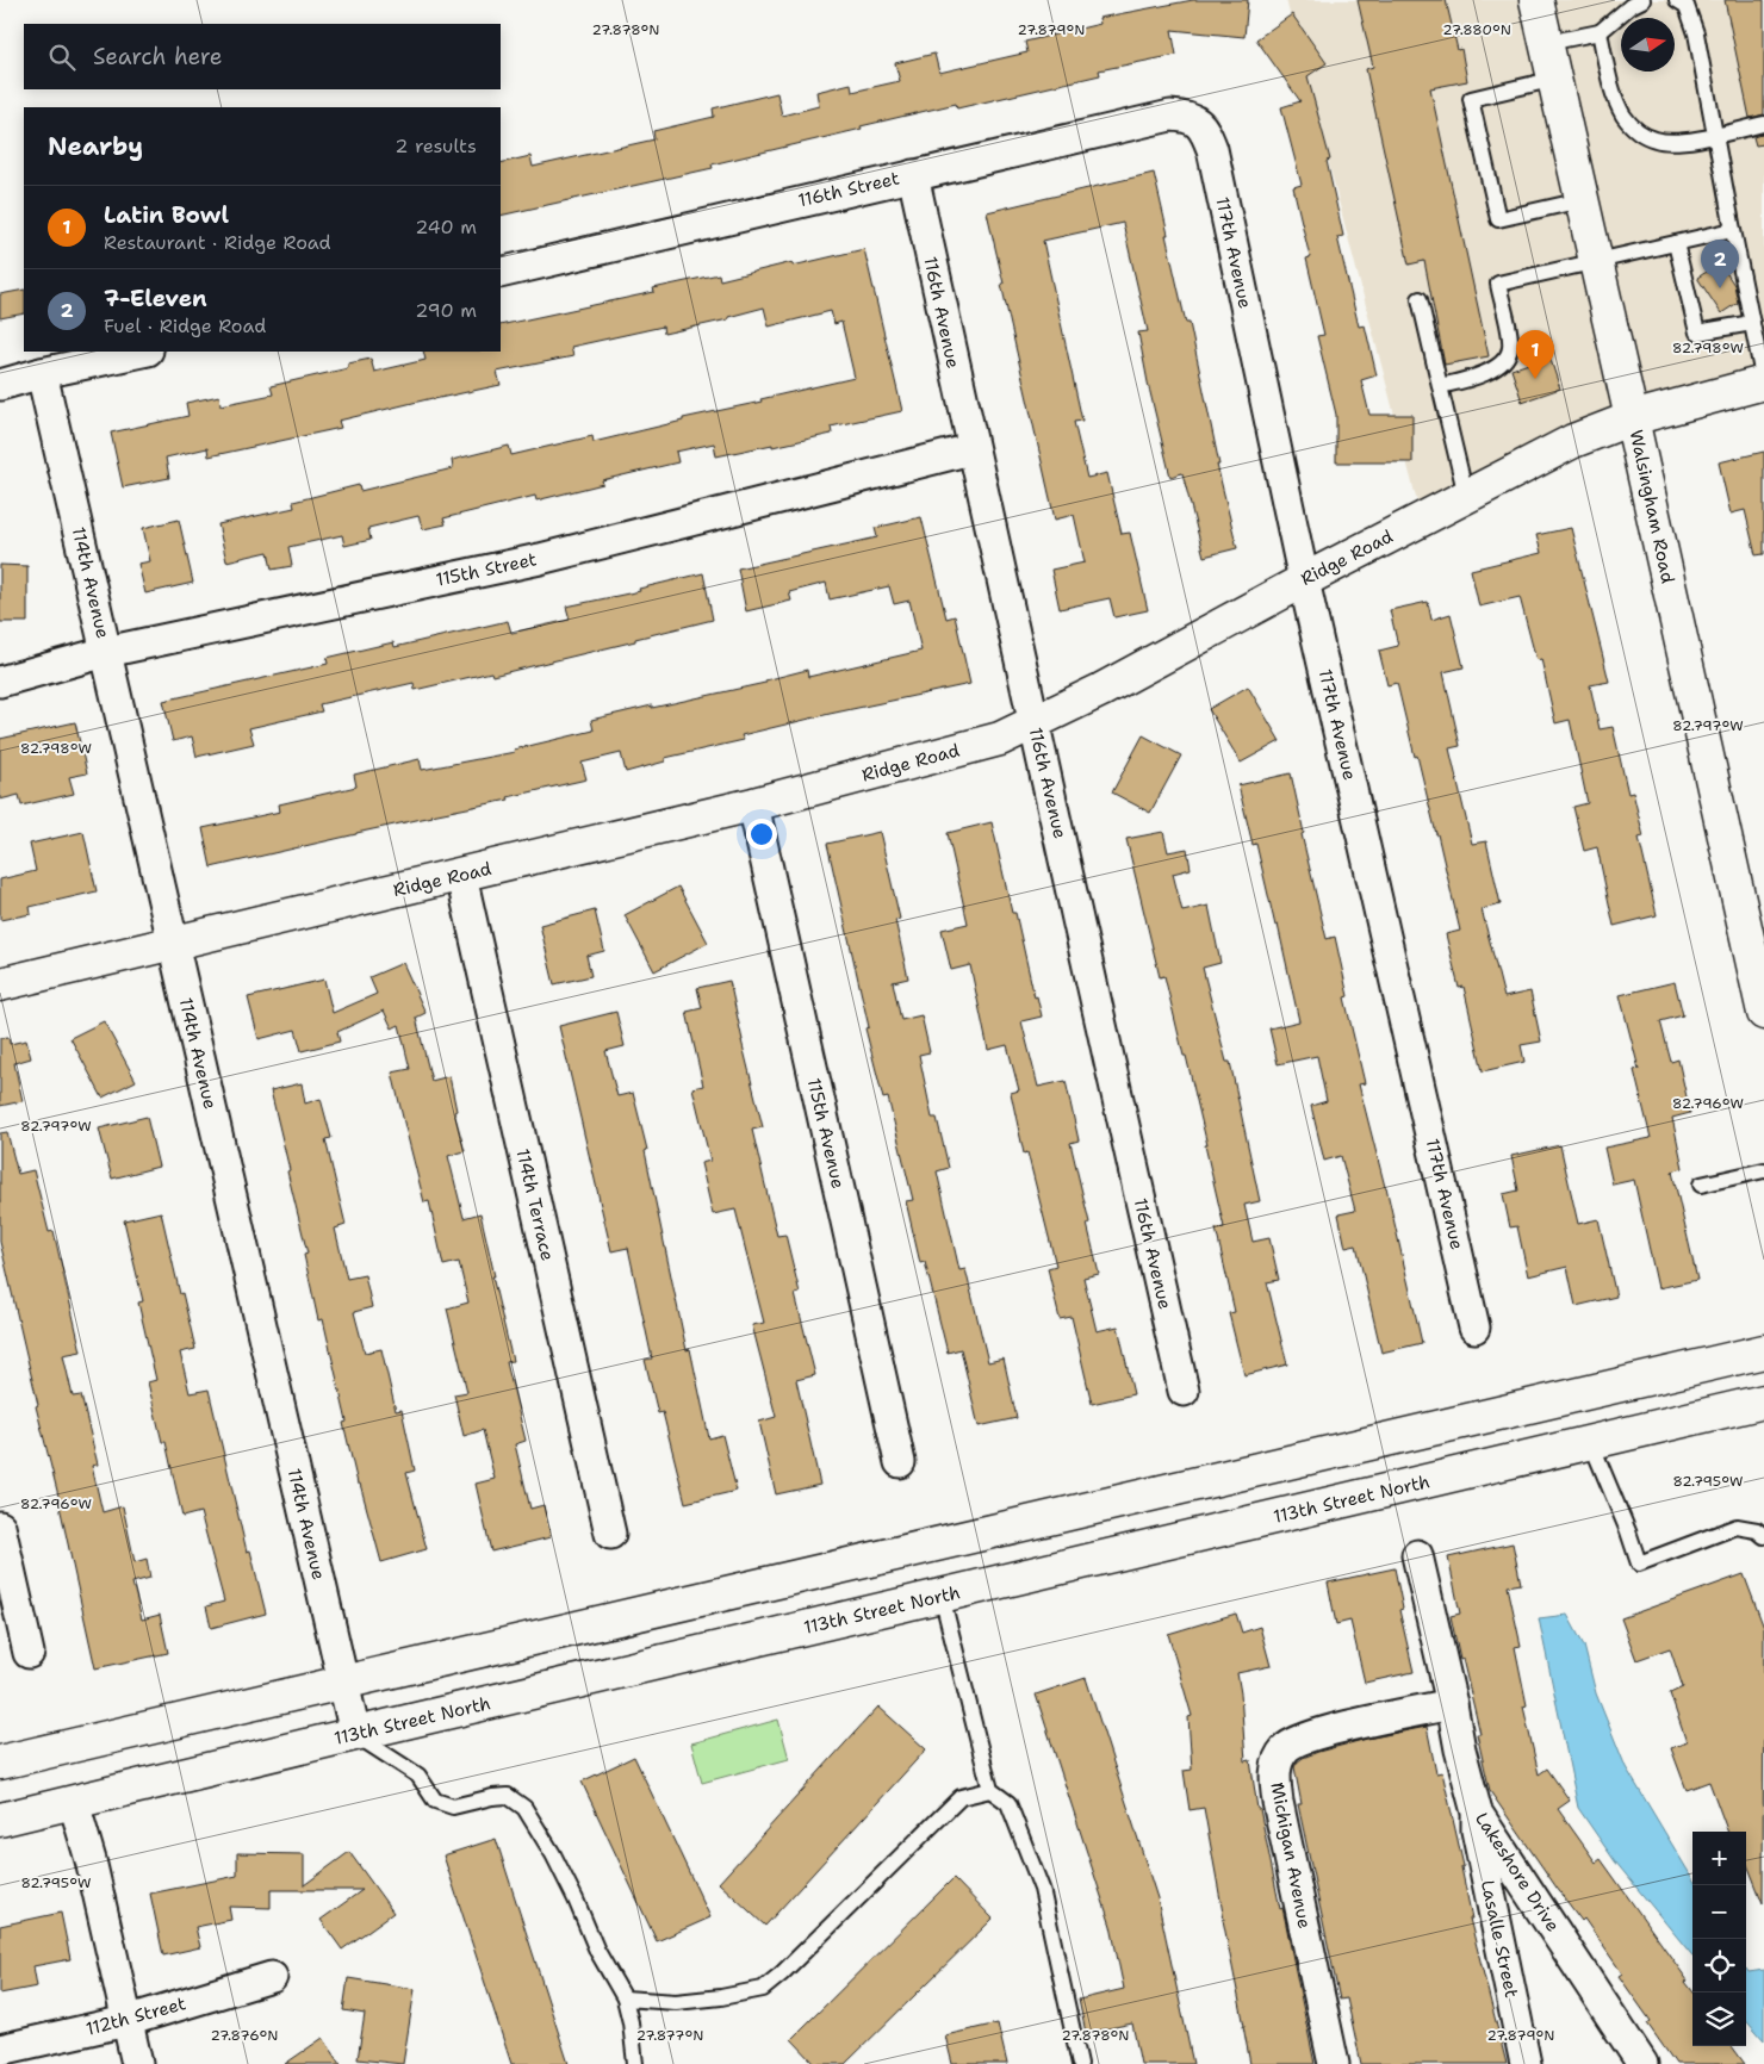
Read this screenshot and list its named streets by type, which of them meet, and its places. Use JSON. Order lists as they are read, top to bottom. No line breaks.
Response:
{"streets":{"main road":["Walsingham Road","Ridge Road","113th Street North"],"street":["116th Street","117th Avenue","116th Avenue","115th Street","114th Avenue","115th Avenue","114th Terrace","Michigan Avenue","Lakeshore Drive","Lasalle Street","112th Street"]},"crossings":[["116th Street","117th Avenue"],["116th Street","116th Avenue"],["117th Avenue","Ridge Road"],["116th Avenue","Ridge Road"],["116th Avenue","115th Street"],["Walsingham Road","Ridge Road"],["Ridge Road","114th Avenue"],["Ridge Road","115th Avenue"],["Ridge Road","114th Terrace"],["115th Street","114th Avenue"],["114th Avenue","113th Street North"],["Michigan Avenue","Lakeshore Drive"],["Lakeshore Drive","Lasalle Street"]],"north":"right","page":{"search":"Search here","heading":["Nearby","2 results"],"list":[{"mark":"1","name":"Latin Bowl","note":"Restaurant · Ridge Road","value":"240 m"},{"mark":"2","name":"7-Eleven","note":"Fuel · Ridge Road","value":"290 m"}],"pins":["2","1"],"map_buttons":["+","−"]},"coordinates":["27.878°N","27.879°N","27.880°N","82.798°W","82.797°W","82.796°W","82.795°W","27.876°N","27.877°N"]}
